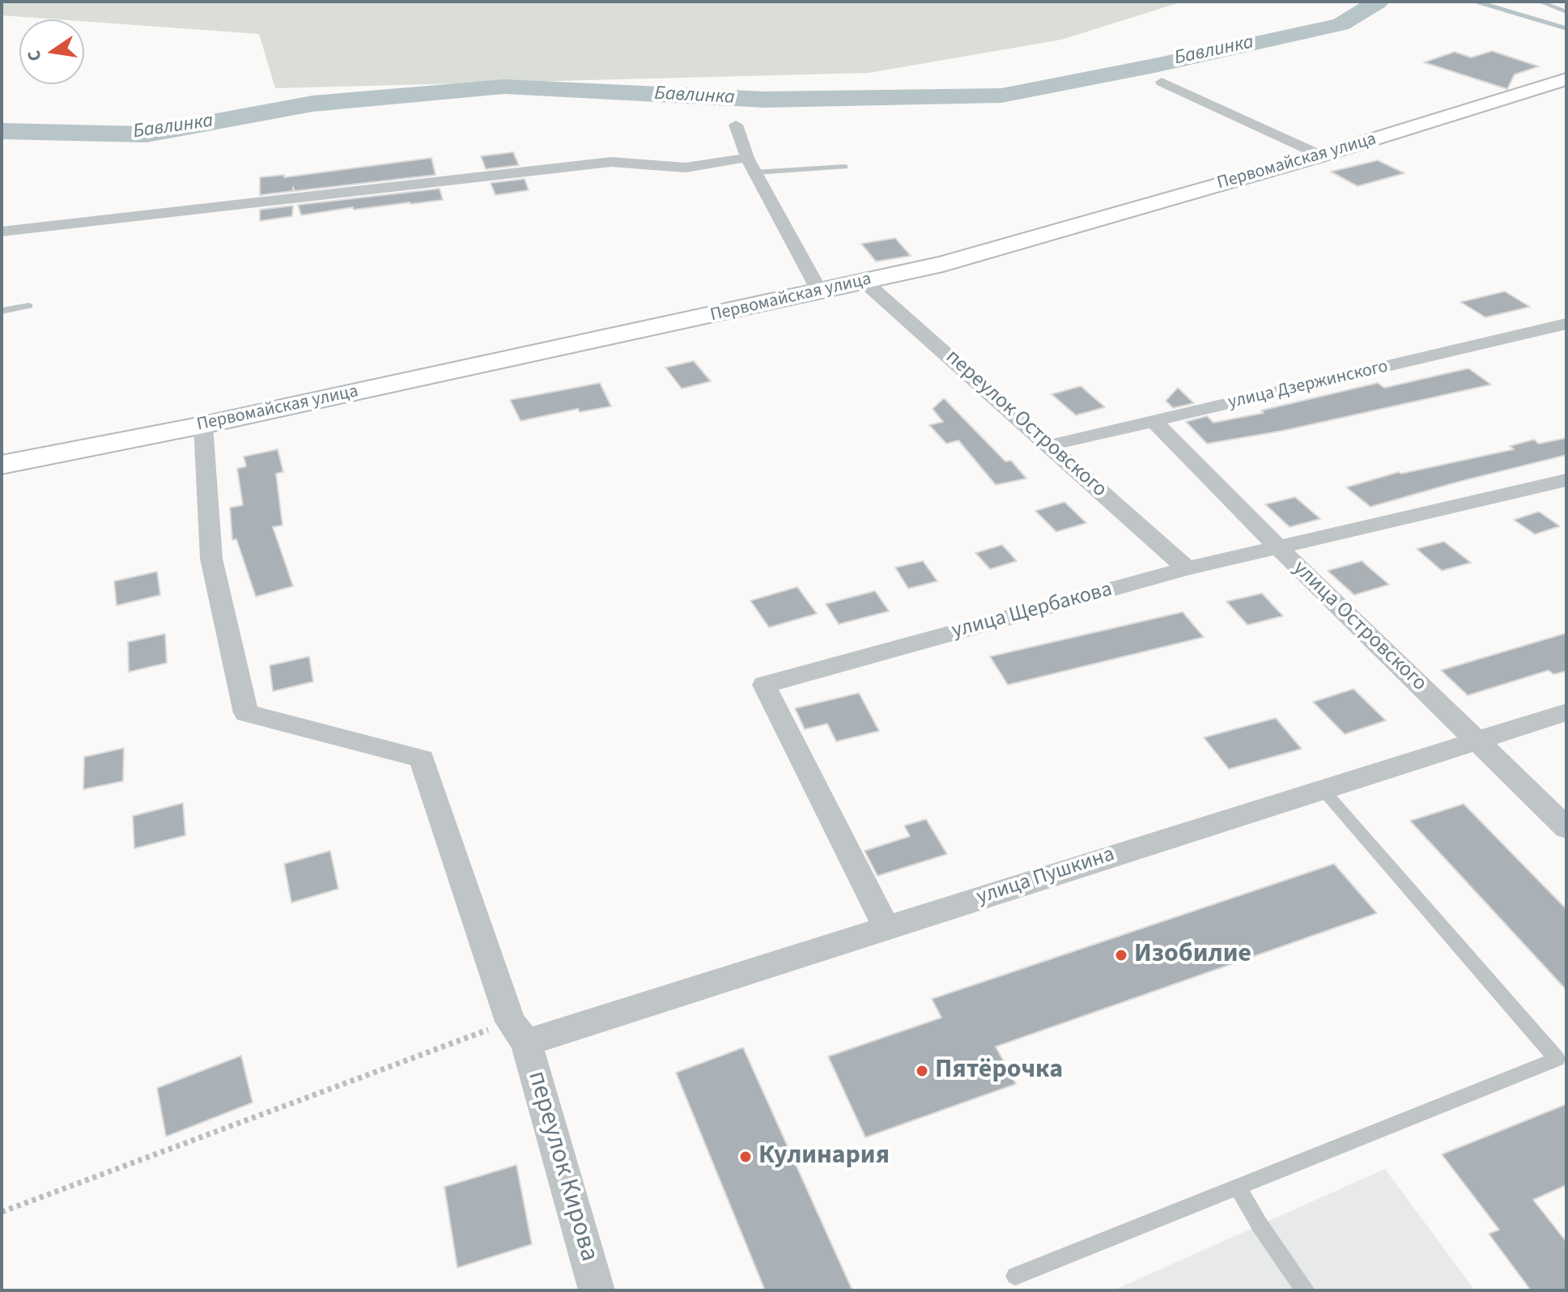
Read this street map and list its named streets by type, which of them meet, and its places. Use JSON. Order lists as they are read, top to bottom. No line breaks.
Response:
{"streets":{"street":["Первомайская улица","улица Дзержинского","переулок Островского","улица Щербакова","улица Островского","улица Пушкина","переулок Кирова"]},"crossings":[["Первомайская улица","переулок Островского"],["Первомайская улица","переулок Кирова"],["улица Дзержинского","переулок Островского"],["улица Дзержинского","улица Островского"],["переулок Островского","улица Щербакова"],["улица Щербакова","улица Островского"],["улица Щербакова","улица Пушкина"],["улица Островского","улица Пушкина"],["улица Пушкина","переулок Кирова"]],"water":["Бавлинка"],"places":["Изобилие","Пятёрочка","Кулинария"],"north":"left"}
